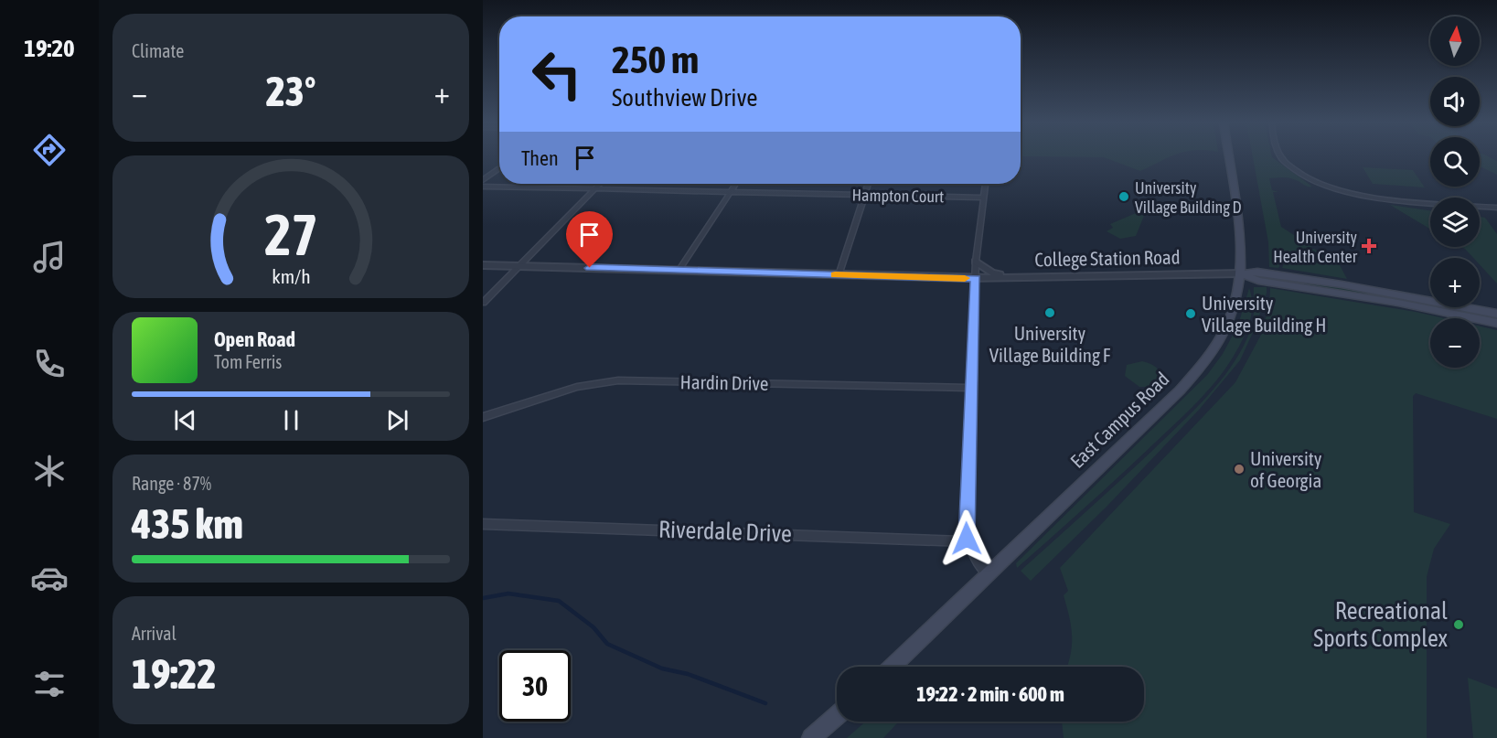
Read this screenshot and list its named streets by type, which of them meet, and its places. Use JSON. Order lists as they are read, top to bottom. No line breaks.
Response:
{"streets":{"main road":["College Station Road","East Campus Road"],"street":["Hampton Court","Hardin Drive","Riverdale Drive"]},"crossings":[["College Station Road","East Campus Road"]],"places":{"other":["University Village Building D","University Village Building F","University Village Building H","University of Georgia","Recreational Sports Complex"],"health":["University Health Center"]},"north":"top","page":{"tabs":"19:20","tile":["Climate",["Range · 87%","435 km"],["Arrival","19:22"]],"map_buttons":["+","−"],"turn":["250 m","Southview Drive"],"heat":["−","23°","+"],"then":"Then","song":["Open Road","Tom Ferris"],"limit":"30","trip":"19:22 · 2 min · 600 m","gauge":["27","km/h"]}}
